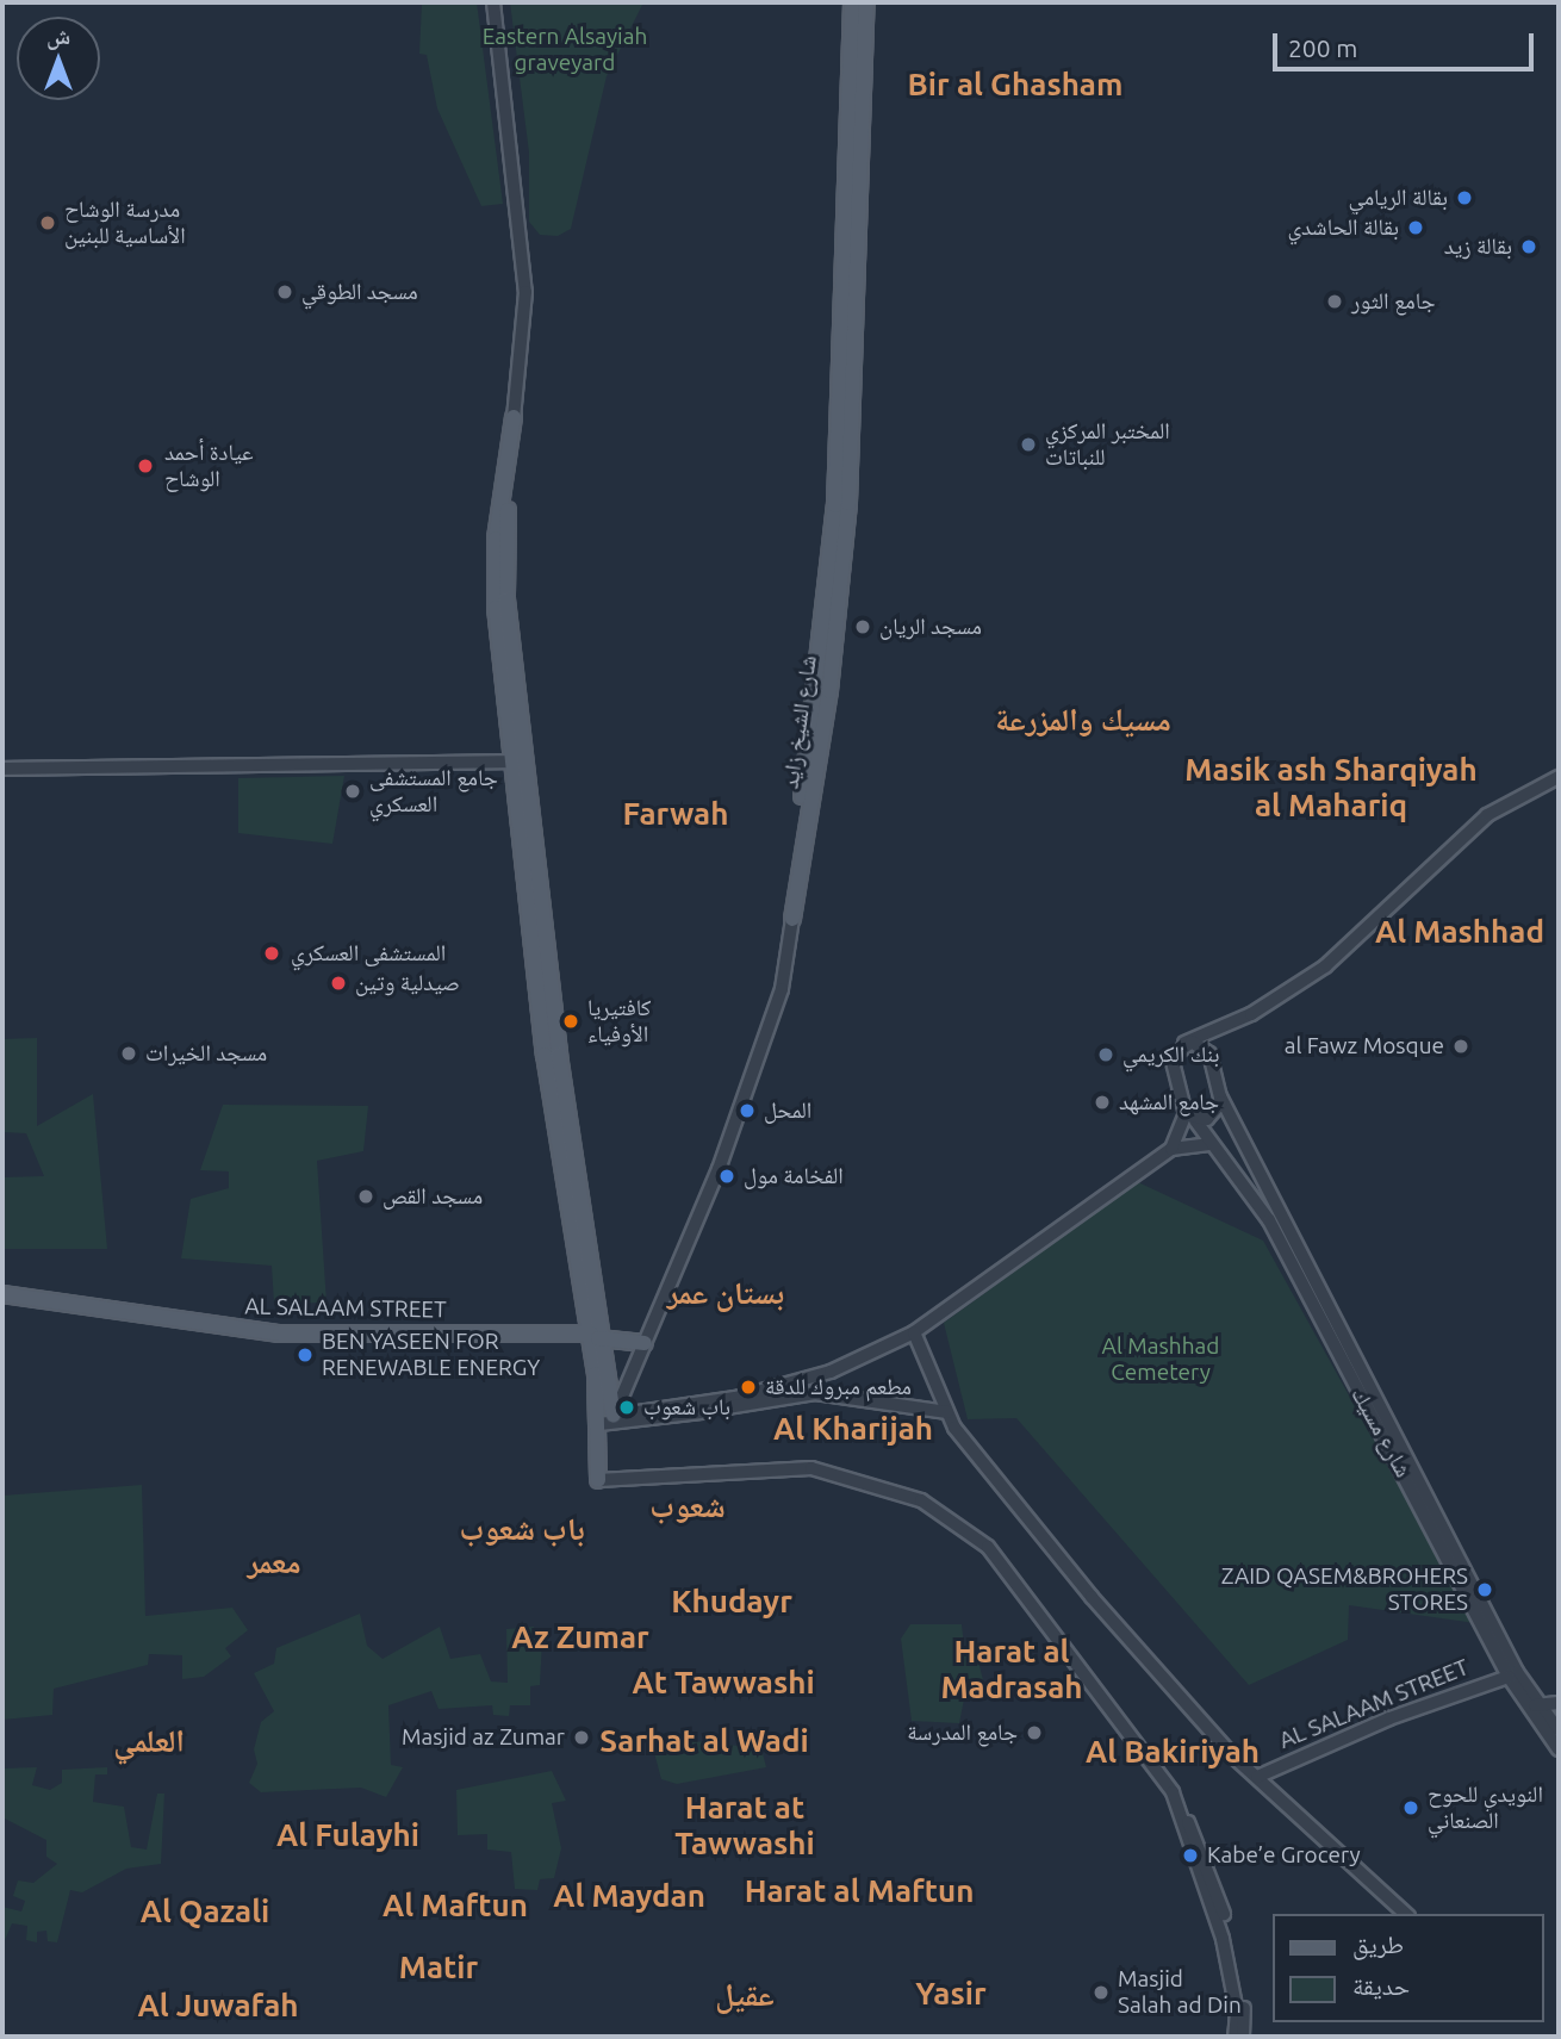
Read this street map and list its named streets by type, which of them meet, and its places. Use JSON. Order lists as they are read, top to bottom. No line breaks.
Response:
{"streets":{"main road":["شارع الشيخ زايد","AL SALAAM STREET"],"street":["شارع مسيك"]},"crossings":[["AL SALAAM STREET","شارع مسيك"]],"districts":["Bir al Ghasham","مسيك والمزرعة","Masik ash Sharqiyah al Mahariq","Farwah","Al Mashhad","بستان عمر","Al Kharijah","شعوب","باب شعوب","معمر","Khudayr","Az Zumar","Harat al Madrasah","At Tawwashi","العلمي","Sarhat al Wadi","Al Bakiriyah","Harat at Tawwashi","Al Fulayhi","Harat al Maftun","Al Maydan","Al Maftun","Al Qazali","Matir","Yasir","عقيل","Al Juwafah"],"parks":["Eastern Alsayiah graveyard","Al Mashhad Cemetery"],"places":["بقالة الريامي","مدرسة الوشاح الأساسية للبنين","بقالة الحاشدي","بقالة زيد","مسجد الطوقي","جامع الثور","المختبر المركزي للنباتات","عيادة أحمد الوشاح","مسجد الريان","جامع المستشفى العسكري","المستشفى العسكري","صيدلية وتين","كافتيريا الأوفياء","al Fawz Mosque","مسجد الخيرات","بنك الكريمي","جامع المشهد","المحل","الفخامة مول","مسجد القص","BEN YASEEN FOR RENEWABLE ENERGY","مطعم مبروك للدقة","باب شعوب","ZAID QASEM&BROHERS STORES","جامع المدرسة","Masjid az Zumar","النويدي للحوح الصنعاني","Kabe’e Grocery","Masjid Salah ad Din"],"legend":["طريق","حديقة"],"scale_bar":"200 m","north":"top"}
